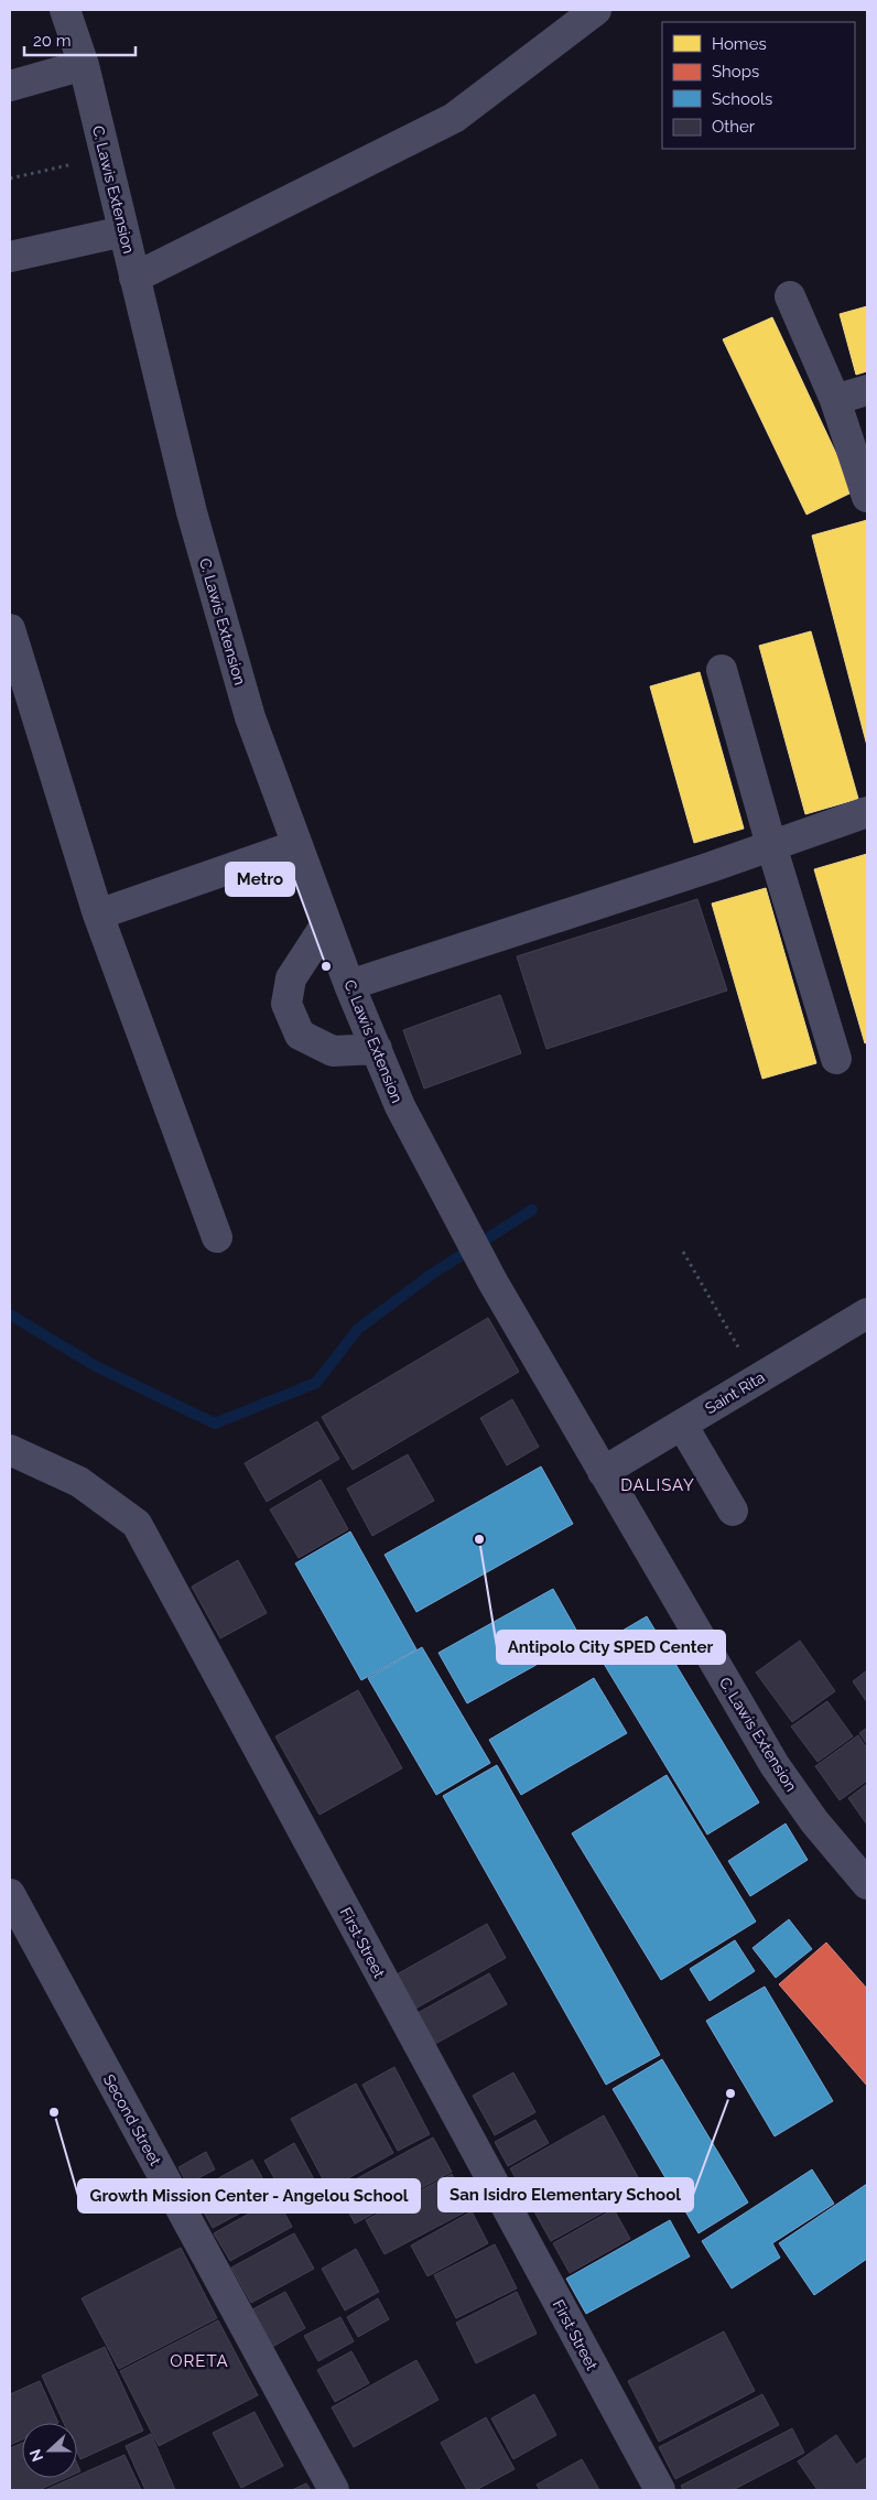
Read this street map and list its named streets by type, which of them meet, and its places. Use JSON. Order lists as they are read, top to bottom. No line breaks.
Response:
{"streets":{"street":["C. Lawis Extension","Saint Rita","First Street","Second Street"]},"crossings":[["C. Lawis Extension","Saint Rita"]],"districts":["DALISAY","ORETA"],"places":["Metro","Antipolo City SPED Center","San Isidro Elementary School","Growth Mission Center - Angelou School"],"legend":["Homes","Shops","Schools","Other"],"scale_bar":"20 m","north":"left"}
